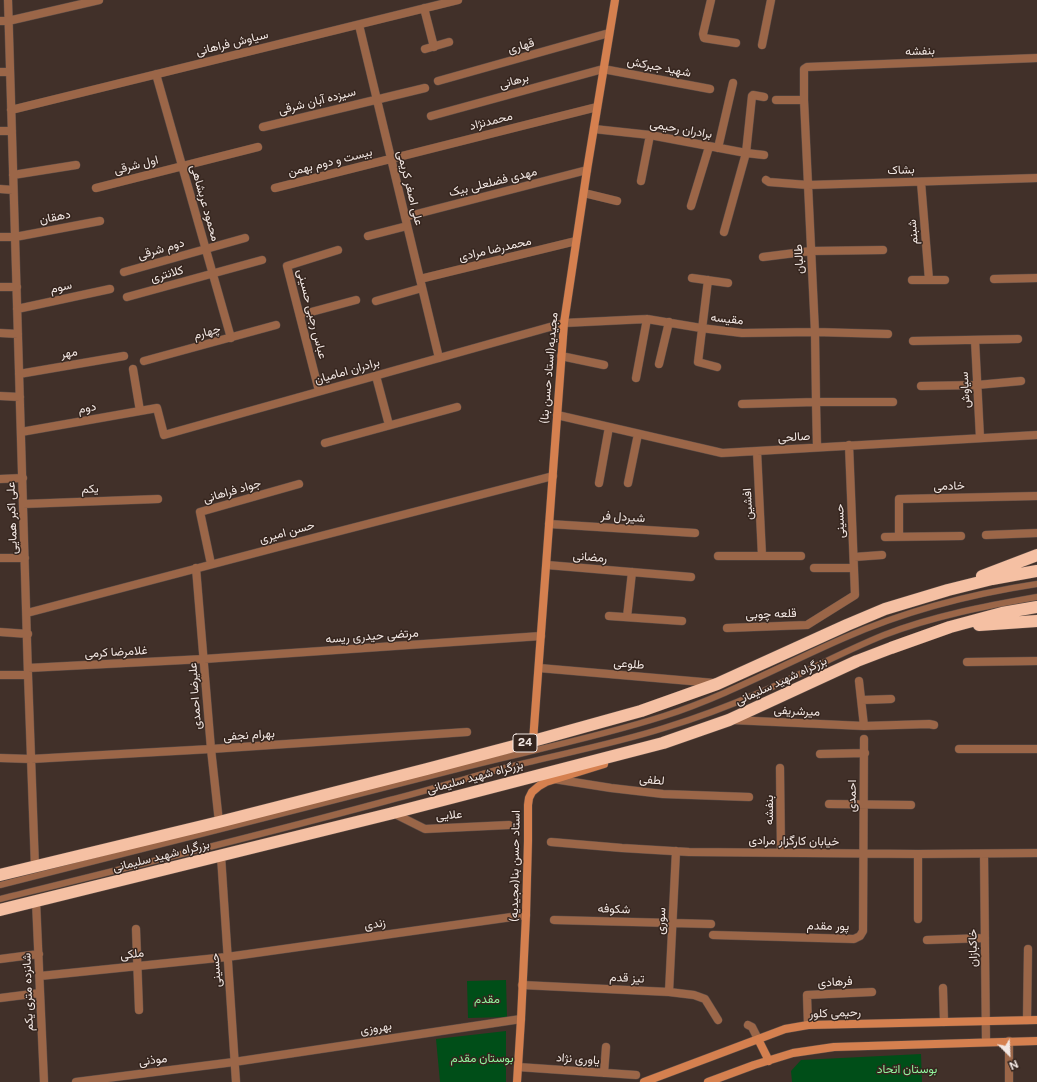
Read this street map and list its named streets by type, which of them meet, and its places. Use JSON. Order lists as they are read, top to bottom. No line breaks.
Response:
{"streets":{"highway":["بزرگراه شهید سلیمانی","24"],"main road":["مجیدیه(استاد حسن بنا)","استاد حسن بنا(مجیدیه)","رحیمی کلور"],"street":["سیاوش فراهانی","قهاری","بنفشه","شهید جبرکش","برهانی","سیزده آبان شرقی","محمدنژاد","برادران رحیمی","بیست و دوم بهمن","اول شرقی","بشاک","مهدی فضلعلی بیک","علی اصغر کریمی","محمود عربشاهی","دهقان","شبنم","دوم شرقی","محمدرضا مرادی","طالبان","کلانتری","سوم","عباس رجبی حسینی","مقیسه","چهارم","مهر","برادران امامیان","سیاوش","دوم","صالحی","خادمی","یکم","جواد فراهانی","افشین","شیردل فر","علی اکبر همایی","حسینی","حسن امیری","رمضانی","قلعه چوبی","مرتضی حیدری ریسه","غلامرضا کرمی","طلوعی","علیرضا احمدی","میرشریفی","بهرام نجفی","لطفی","احمدی","علایی","خیابان کارگزار مرادی","شکوفه","سوری","زندی","پور مقدم","خاکبازان","ملکی","تیز قدم","فرهادی","شانزده متری یکم","بهروزی","یاوری نژاد","موذنی"]},"crossings":[["سیاوش فراهانی","علی اصغر کریمی"],["سیاوش فراهانی","محمود عربشاهی"],["سیاوش فراهانی","علی اکبر همایی"],["قهاری","مجیدیه(استاد حسن بنا)"],["بنفشه","طالبان"],["بنفشه","خیابان کارگزار مرادی"],["شهید جبرکش","برهانی"],["شهید جبرکش","مجیدیه(استاد حسن بنا)"],["برهانی","مجیدیه(استاد حسن بنا)"],["سیزده آبان شرقی","علی اصغر کریمی"],["محمدنژاد","بیست و دوم بهمن"],["محمدنژاد","علی اصغر کریمی"],["محمدنژاد","مجیدیه(استاد حسن بنا)"],["برادران رحیمی","مجیدیه(استاد حسن بنا)"],["بیست و دوم بهمن","علی اصغر کریمی"],["اول شرقی","محمود عربشاهی"],["بشاک","شبنم"],["بشاک","طالبان"],["مهدی فضلعلی بیک","علی اصغر کریمی"],["مهدی فضلعلی بیک","مجیدیه(استاد حسن بنا)"],["علی اصغر کریمی","محمدرضا مرادی"],["علی اصغر کریمی","برادران امامیان"],["محمود عربشاهی","دوم شرقی"],["محمود عربشاهی","کلانتری"],["محمود عربشاهی","چهارم"],["دهقان","علی اکبر همایی"],["محمدرضا مرادی","مجیدیه(استاد حسن بنا)"],["طالبان","مقیسه"],["طالبان","صالحی"],["سوم","علی اکبر همایی"],["عباس رجبی حسینی","برادران امامیان"],["مقیسه","مجیدیه(استاد حسن بنا)"],["مقیسه","برادران امامیان"],["مهر","علی اکبر همایی"],["مجیدیه(استاد حسن بنا)","برادران امامیان"],["مجیدیه(استاد حسن بنا)","صالحی"],["مجیدیه(استاد حسن بنا)","شیردل فر"],["مجیدیه(استاد حسن بنا)","حسن امیری"],["مجیدیه(استاد حسن بنا)","رمضانی"],["مجیدیه(استاد حسن بنا)","مرتضی حیدری ریسه"],["مجیدیه(استاد حسن بنا)","طلوعی"],["مجیدیه(استاد حسن بنا)","24"],["برادران امامیان","دوم"],["سیاوش","صالحی"],["دوم","علی اکبر همایی"],["صالحی","افشین"],["صالحی","حسینی"],["یکم","علی اکبر همایی"],["جواد فراهانی","حسن امیری"],["علی اکبر همایی","حسن امیری"],["علی اکبر همایی","غلامرضا کرمی"],["علی اکبر همایی","بهرام نجفی"],["علی اکبر همایی","24"],["حسینی","قلعه چوبی"],["حسینی","بزرگراه شهید سلیمانی"],["حسینی","زندی"],["حسینی","ملکی"],["حسینی","بهروزی"],["حسینی","موذنی"],["حسن امیری","علیرضا احمدی"],["مرتضی حیدری ریسه","غلامرضا کرمی"],["مرتضی حیدری ریسه","علیرضا احمدی"],["غلامرضا کرمی","علیرضا احمدی"],["طلوعی","24"],["بزرگراه شهید سلیمانی","میرشریفی"],["بزرگراه شهید سلیمانی","علایی"],["بزرگراه شهید سلیمانی","استاد حسن بنا(مجیدیه)"],["بزرگراه شهید سلیمانی","شانزده متری یکم"],["علیرضا احمدی","بهرام نجفی"],["علیرضا احمدی","24"],["لطفی","استاد حسن بنا(مجیدیه)"],["احمدی","خیابان کارگزار مرادی"],["احمدی","پور مقدم"],["خیابان کارگزار مرادی","سوری"],["خیابان کارگزار مرادی","پور مقدم"],["خیابان کارگزار مرادی","خاکبازان"],["استاد حسن بنا(مجیدیه)","زندی"],["استاد حسن بنا(مجیدیه)","تیز قدم"],["استاد حسن بنا(مجیدیه)","بهروزی"],["استاد حسن بنا(مجیدیه)","یاوری نژاد"],["شکوفه","سوری"],["سوری","تیز قدم"],["زندی","ملکی"],["خاکبازان","رحیمی کلور"],["ملکی","شانزده متری یکم"],["فرهادی","رحیمی کلور"],["بهروزی","موذنی"]],"parks":["مقدم","بوستان مقدم","بوستان اتحاد"],"north":"bottom right"}
